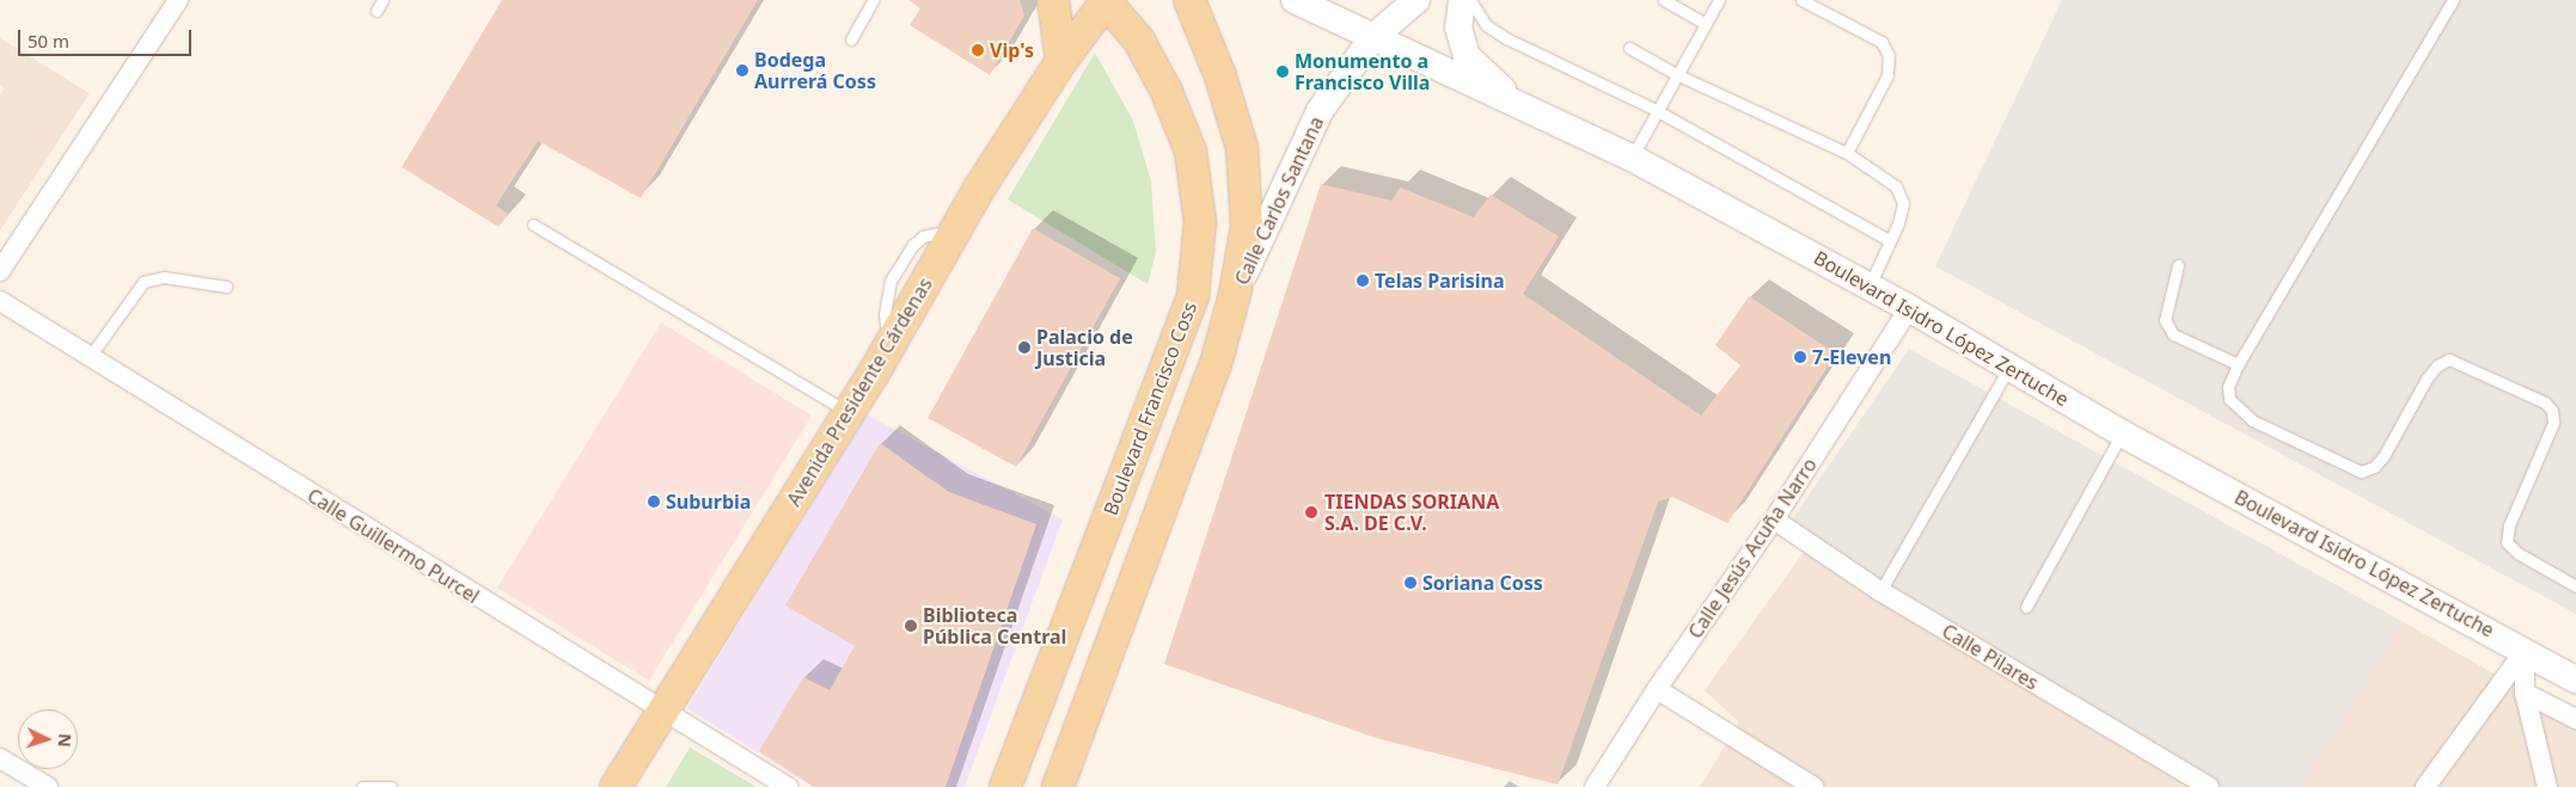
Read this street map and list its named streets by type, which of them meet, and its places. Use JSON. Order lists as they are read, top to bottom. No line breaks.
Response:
{"streets":{"main road":["Calle Carlos Santana","Boulevard Isidro López Zertuche","Avenida Presidente Cárdenas","Boulevard Francisco Coss"],"street":["Calle Guillermo Purcel","Calle Jesús Acuña Narro","Calle Pilares"]},"crossings":[["Calle Carlos Santana","Boulevard Isidro López Zertuche"],["Calle Carlos Santana","Boulevard Francisco Coss"],["Boulevard Isidro López Zertuche","Calle Jesús Acuña Narro"],["Avenida Presidente Cárdenas","Boulevard Francisco Coss"],["Avenida Presidente Cárdenas","Calle Guillermo Purcel"],["Calle Jesús Acuña Narro","Calle Pilares"]],"places":["Vip's","Bodega Aurrerá Coss","Monumento a Francisco Villa","Telas Parisina","Palacio de Justicia","7-Eleven","Suburbia","TIENDAS SORIANA S.A. DE C.V.","Soriana Coss","Biblioteca Pública Central"],"scale_bar":"50 m","north":"right"}
